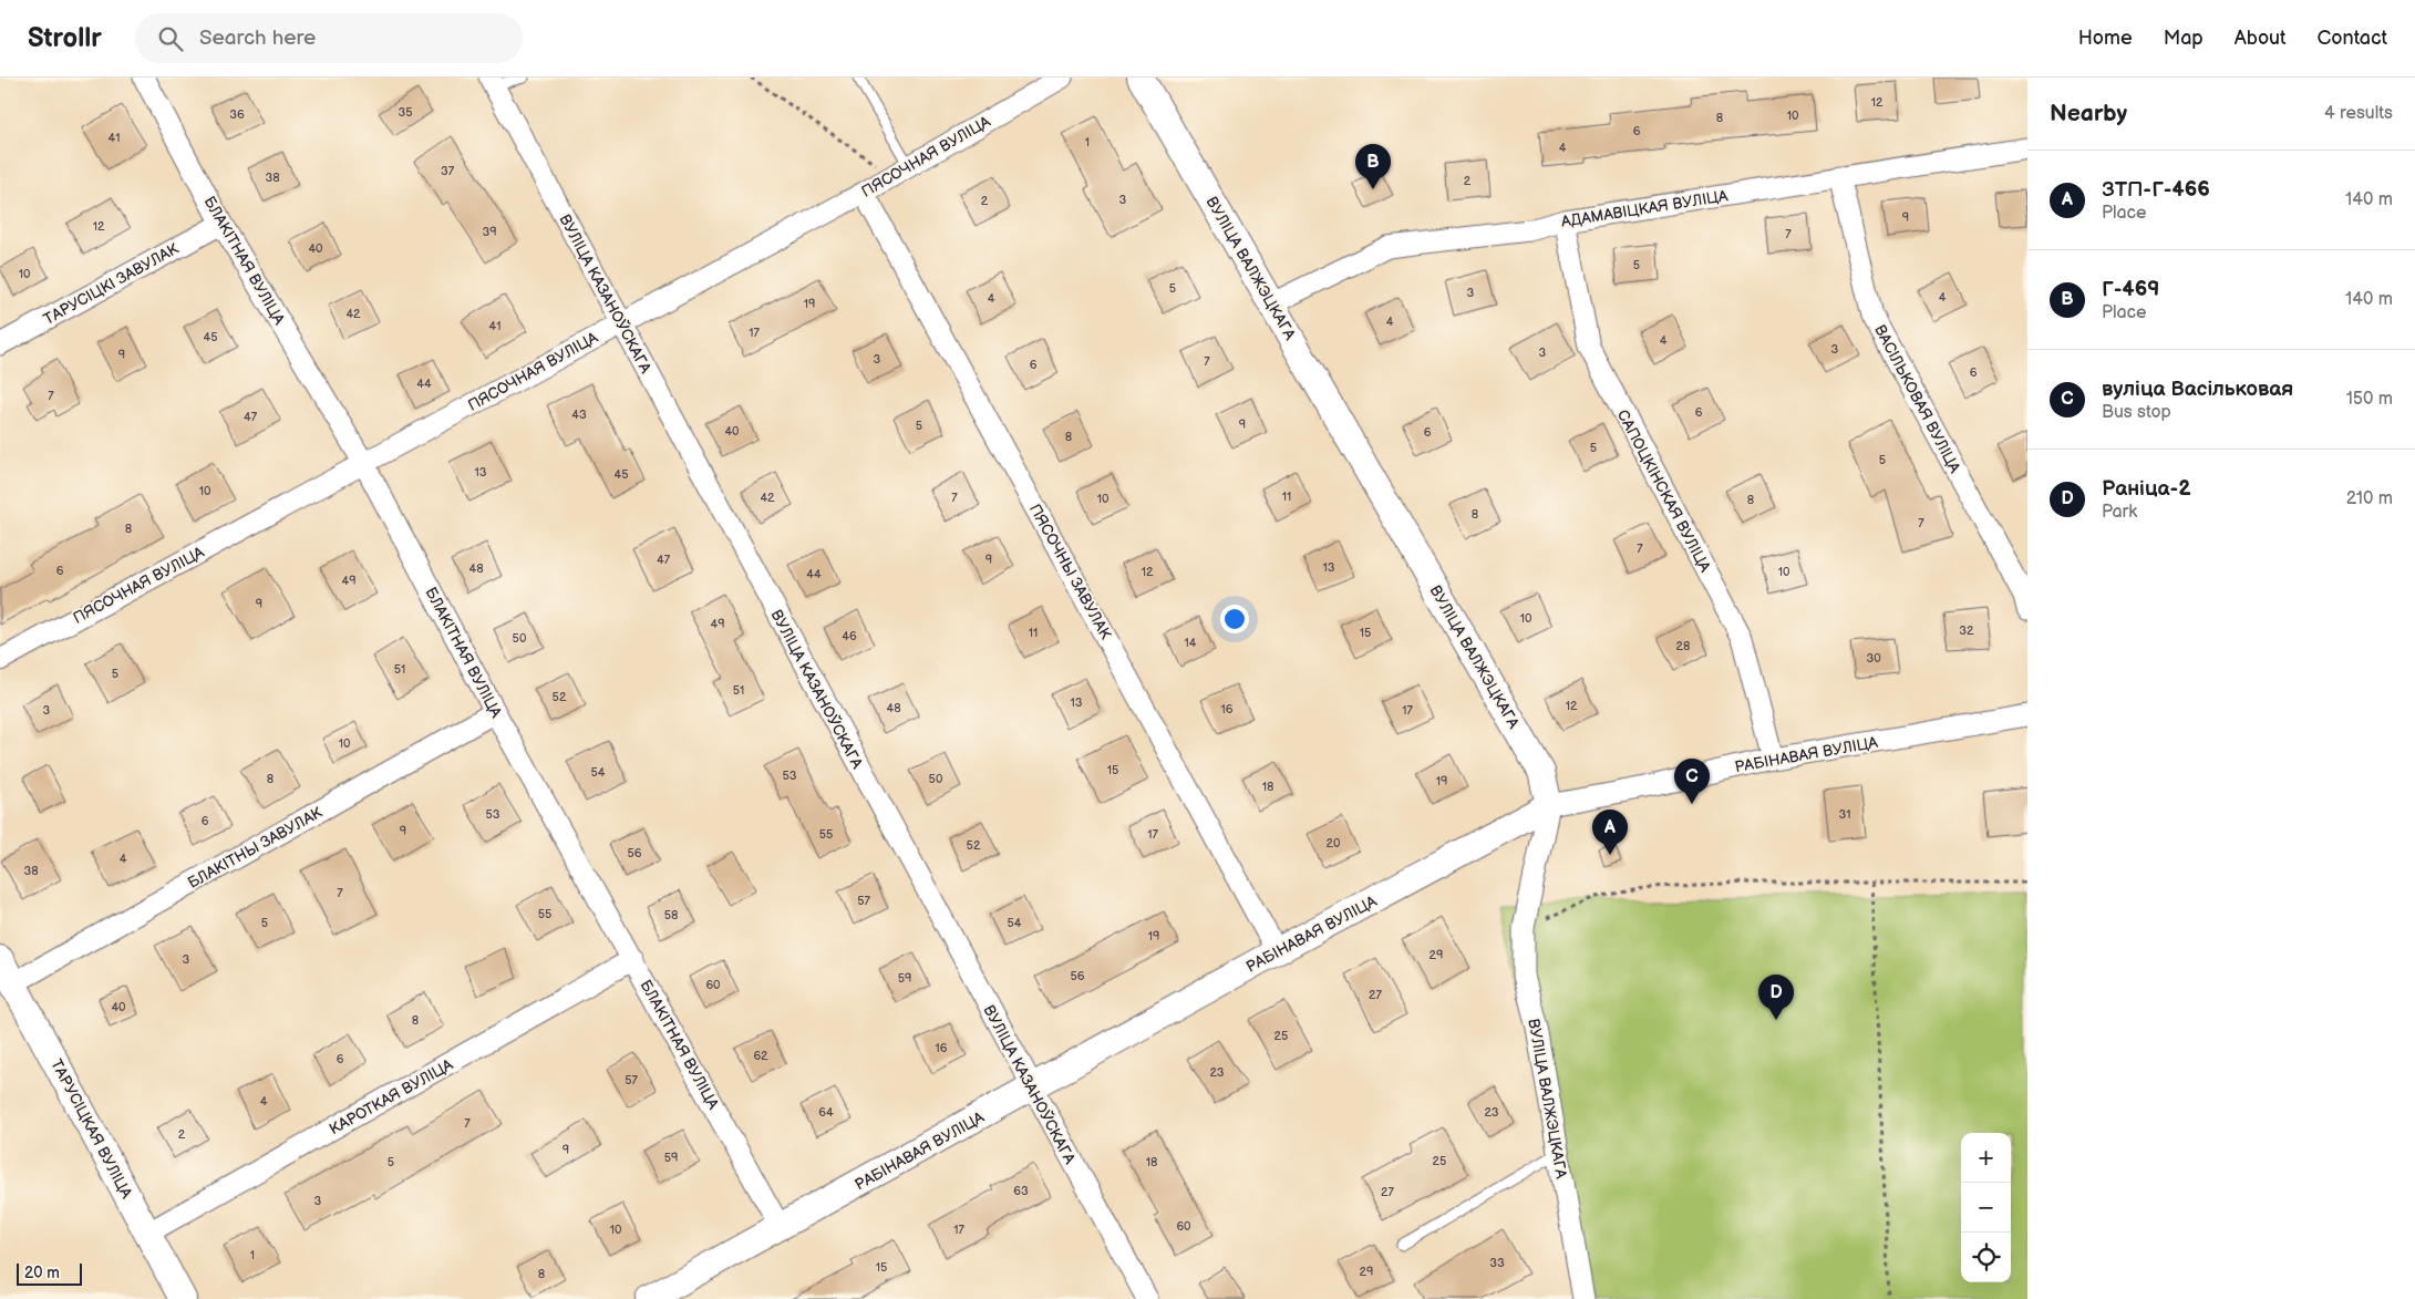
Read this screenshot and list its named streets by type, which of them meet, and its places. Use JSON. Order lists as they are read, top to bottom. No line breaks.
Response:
{"streets":{"street":["ПЯСОЧНАЯ ВУЛІЦА","АДАМАВІЦКАЯ ВУЛІЦА","БЛАКІТНАЯ ВУЛІЦА","ВУЛІЦА ВАЛЖЭЦКАГА","ТАРУСІЦКІ ЗАВУЛАК","ВУЛІЦА КАЗАНОЎСКАГА","ВАСІЛЬКОВАЯ ВУЛІЦА","САПОЦКІНСКАЯ ВУЛІЦА","ПЯСОЧНЫ ЗАВУЛАК","РАБІНАВАЯ ВУЛІЦА","БЛАКІТНЫ ЗАВУЛАК","КАРОТКАЯ ВУЛІЦА","ТАРУСІЦКАЯ ВУЛІЦА"]},"crossings":[["ПЯСОЧНАЯ ВУЛІЦА","БЛАКІТНАЯ ВУЛІЦА"],["ПЯСОЧНАЯ ВУЛІЦА","ВУЛІЦА КАЗАНОЎСКАГА"],["ПЯСОЧНАЯ ВУЛІЦА","ПЯСОЧНЫ ЗАВУЛАК"],["АДАМАВІЦКАЯ ВУЛІЦА","ВУЛІЦА ВАЛЖЭЦКАГА"],["АДАМАВІЦКАЯ ВУЛІЦА","ВАСІЛЬКОВАЯ ВУЛІЦА"],["АДАМАВІЦКАЯ ВУЛІЦА","САПОЦКІНСКАЯ ВУЛІЦА"],["БЛАКІТНАЯ ВУЛІЦА","ТАРУСІЦКІ ЗАВУЛАК"],["БЛАКІТНАЯ ВУЛІЦА","РАБІНАВАЯ ВУЛІЦА"],["БЛАКІТНАЯ ВУЛІЦА","БЛАКІТНЫ ЗАВУЛАК"],["БЛАКІТНАЯ ВУЛІЦА","КАРОТКАЯ ВУЛІЦА"],["ВУЛІЦА ВАЛЖЭЦКАГА","РАБІНАВАЯ ВУЛІЦА"],["ВУЛІЦА КАЗАНОЎСКАГА","РАБІНАВАЯ ВУЛІЦА"],["САПОЦКІНСКАЯ ВУЛІЦА","РАБІНАВАЯ ВУЛІЦА"],["ПЯСОЧНЫ ЗАВУЛАК","РАБІНАВАЯ ВУЛІЦА"],["БЛАКІТНЫ ЗАВУЛАК","ТАРУСІЦКАЯ ВУЛІЦА"],["КАРОТКАЯ ВУЛІЦА","ТАРУСІЦКАЯ ВУЛІЦА"]],"house_numbers":["12","35","36","10","8","6","41","1","4","37","38","2","3","2","9","12","39","7","40","5","10","5","3","4","4","19","42","4","41","17","45","4","3","3","9","3","7","6","6","44","7","6","43","47","9","5","40","6","8","5","5","13","45","10","11","42","7","10","8","8","7","8","7","47","9","13","48","6","12","10","44","49","9","10","49","32","11","15","46","50","14","28","30","51","5","51","52","13","12","48","16","3","17","10","15","54","53","8","50","19","18","53","31","6","9","55","17","20","52","56","4","38","7","57","55","58","5","54","19","29","3","56","59","60","27","40","8","25","16","62","6","23","57","4","64","23","7","2","9","59","25","5","18","63","27","3","60","10","17","1","33","15","29","8"],"scale_bar":"20 m","page":{"header":"Strollr","search":"Search here","nav":["Home","Map","About","Contact"],"heading":["Nearby","4 results"],"pins":["B","C","A","D"],"list":[{"mark":"A","name":"ЗТП-Г-466","note":"Place","value":"140 m"},{"mark":"B","name":"Г-469","note":"Place","value":"140 m"},{"mark":"C","name":"вуліца Васільковая","note":"Bus stop","value":"150 m"},{"mark":"D","name":"Раніца-2","note":"Park","value":"210 m"}],"map_buttons":["+","−"],"scale":"20 m"}}
